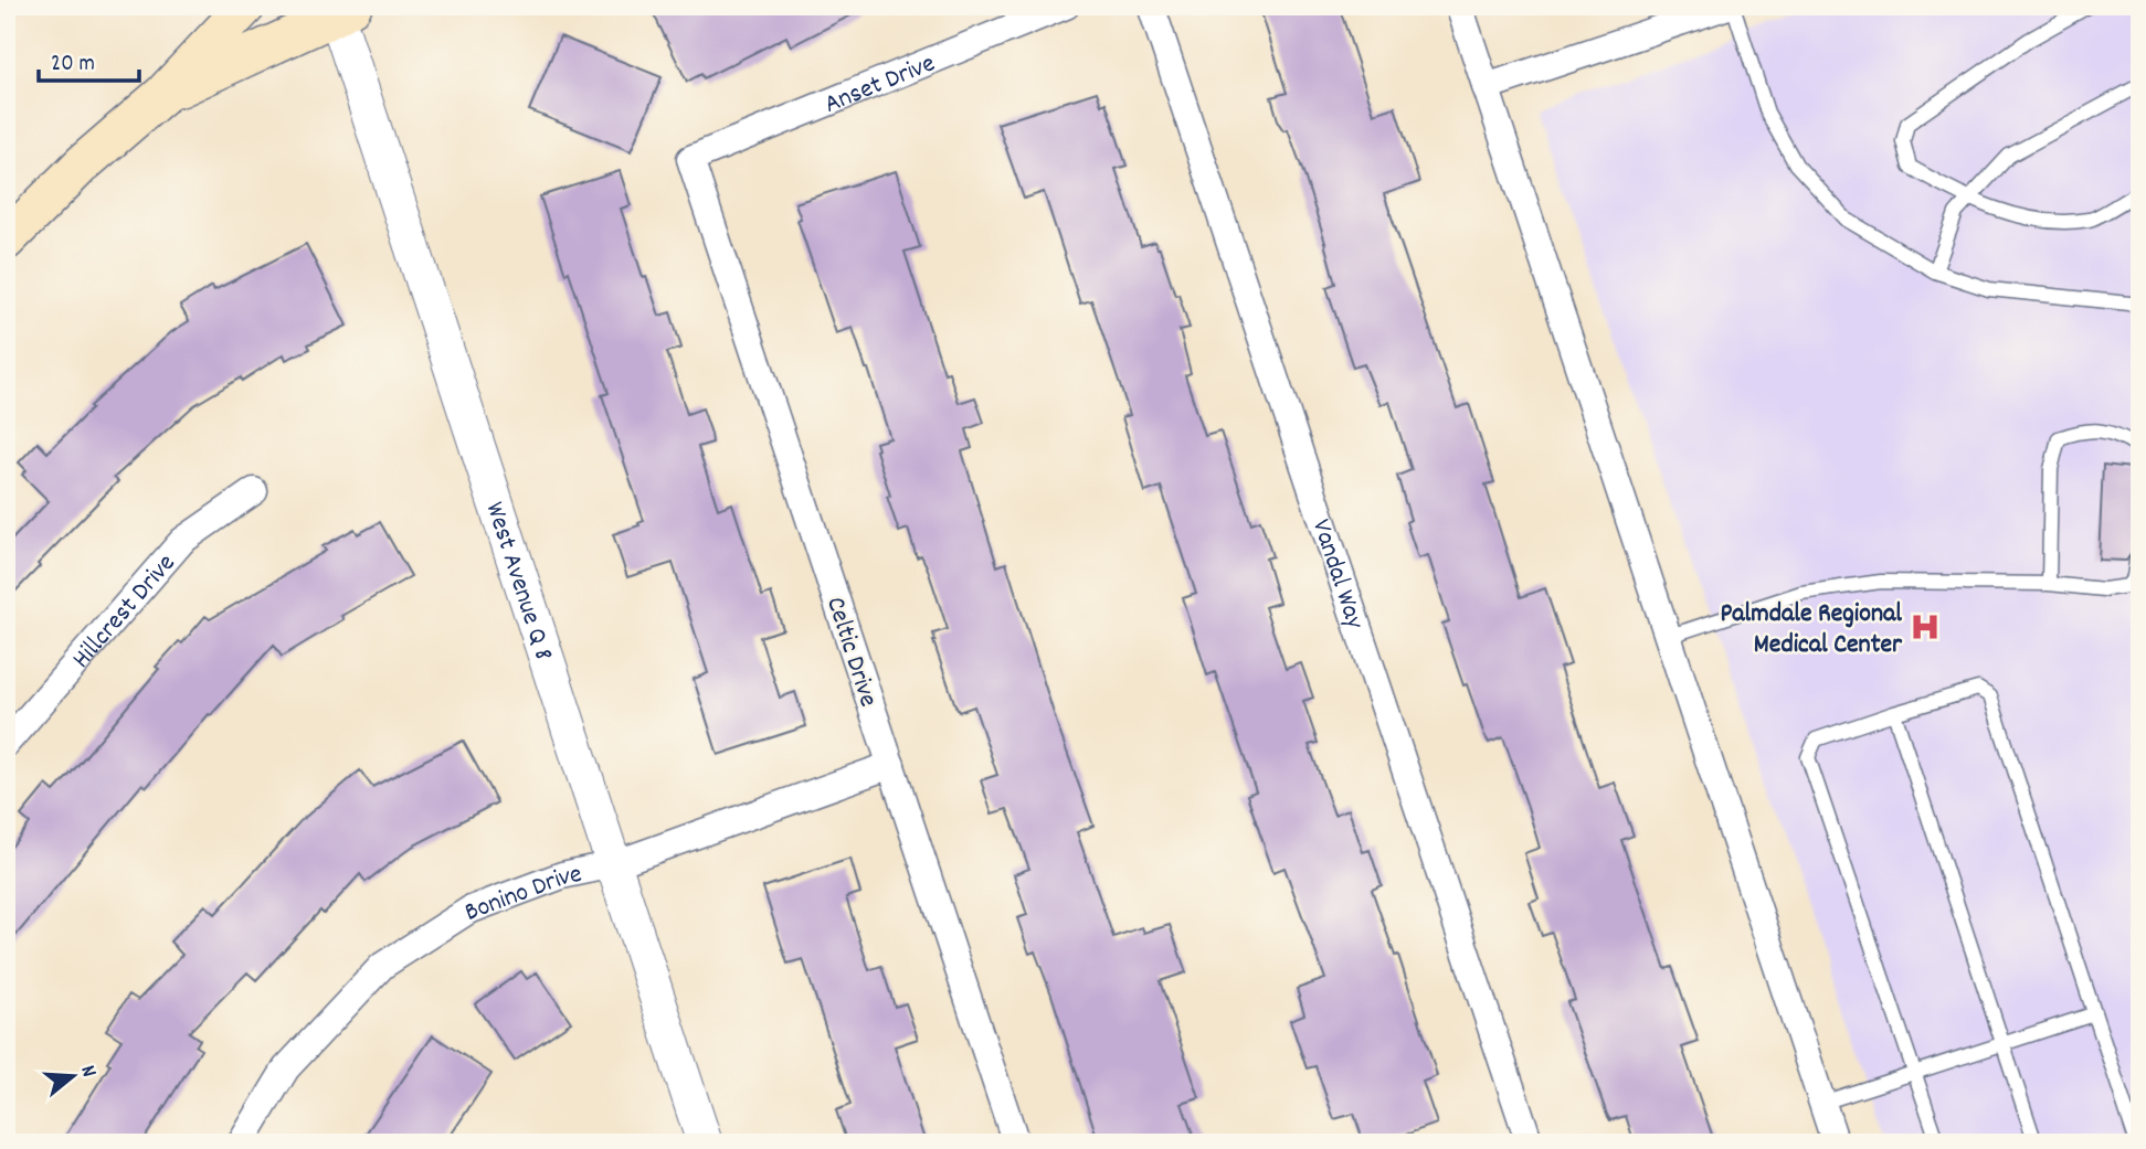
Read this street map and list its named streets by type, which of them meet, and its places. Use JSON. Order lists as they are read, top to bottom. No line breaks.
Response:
{"streets":{"street":["Anset Drive","Vandal Way","West Avenue Q 8","Hillcrest Drive","Celtic Drive","Bonino Drive"]},"crossings":[["Anset Drive","Celtic Drive"],["West Avenue Q 8","Bonino Drive"],["Celtic Drive","Bonino Drive"]],"places":{"hospital":["Palmdale Regional Medical Center"]},"scale_bar":"20 m","north":"right"}
